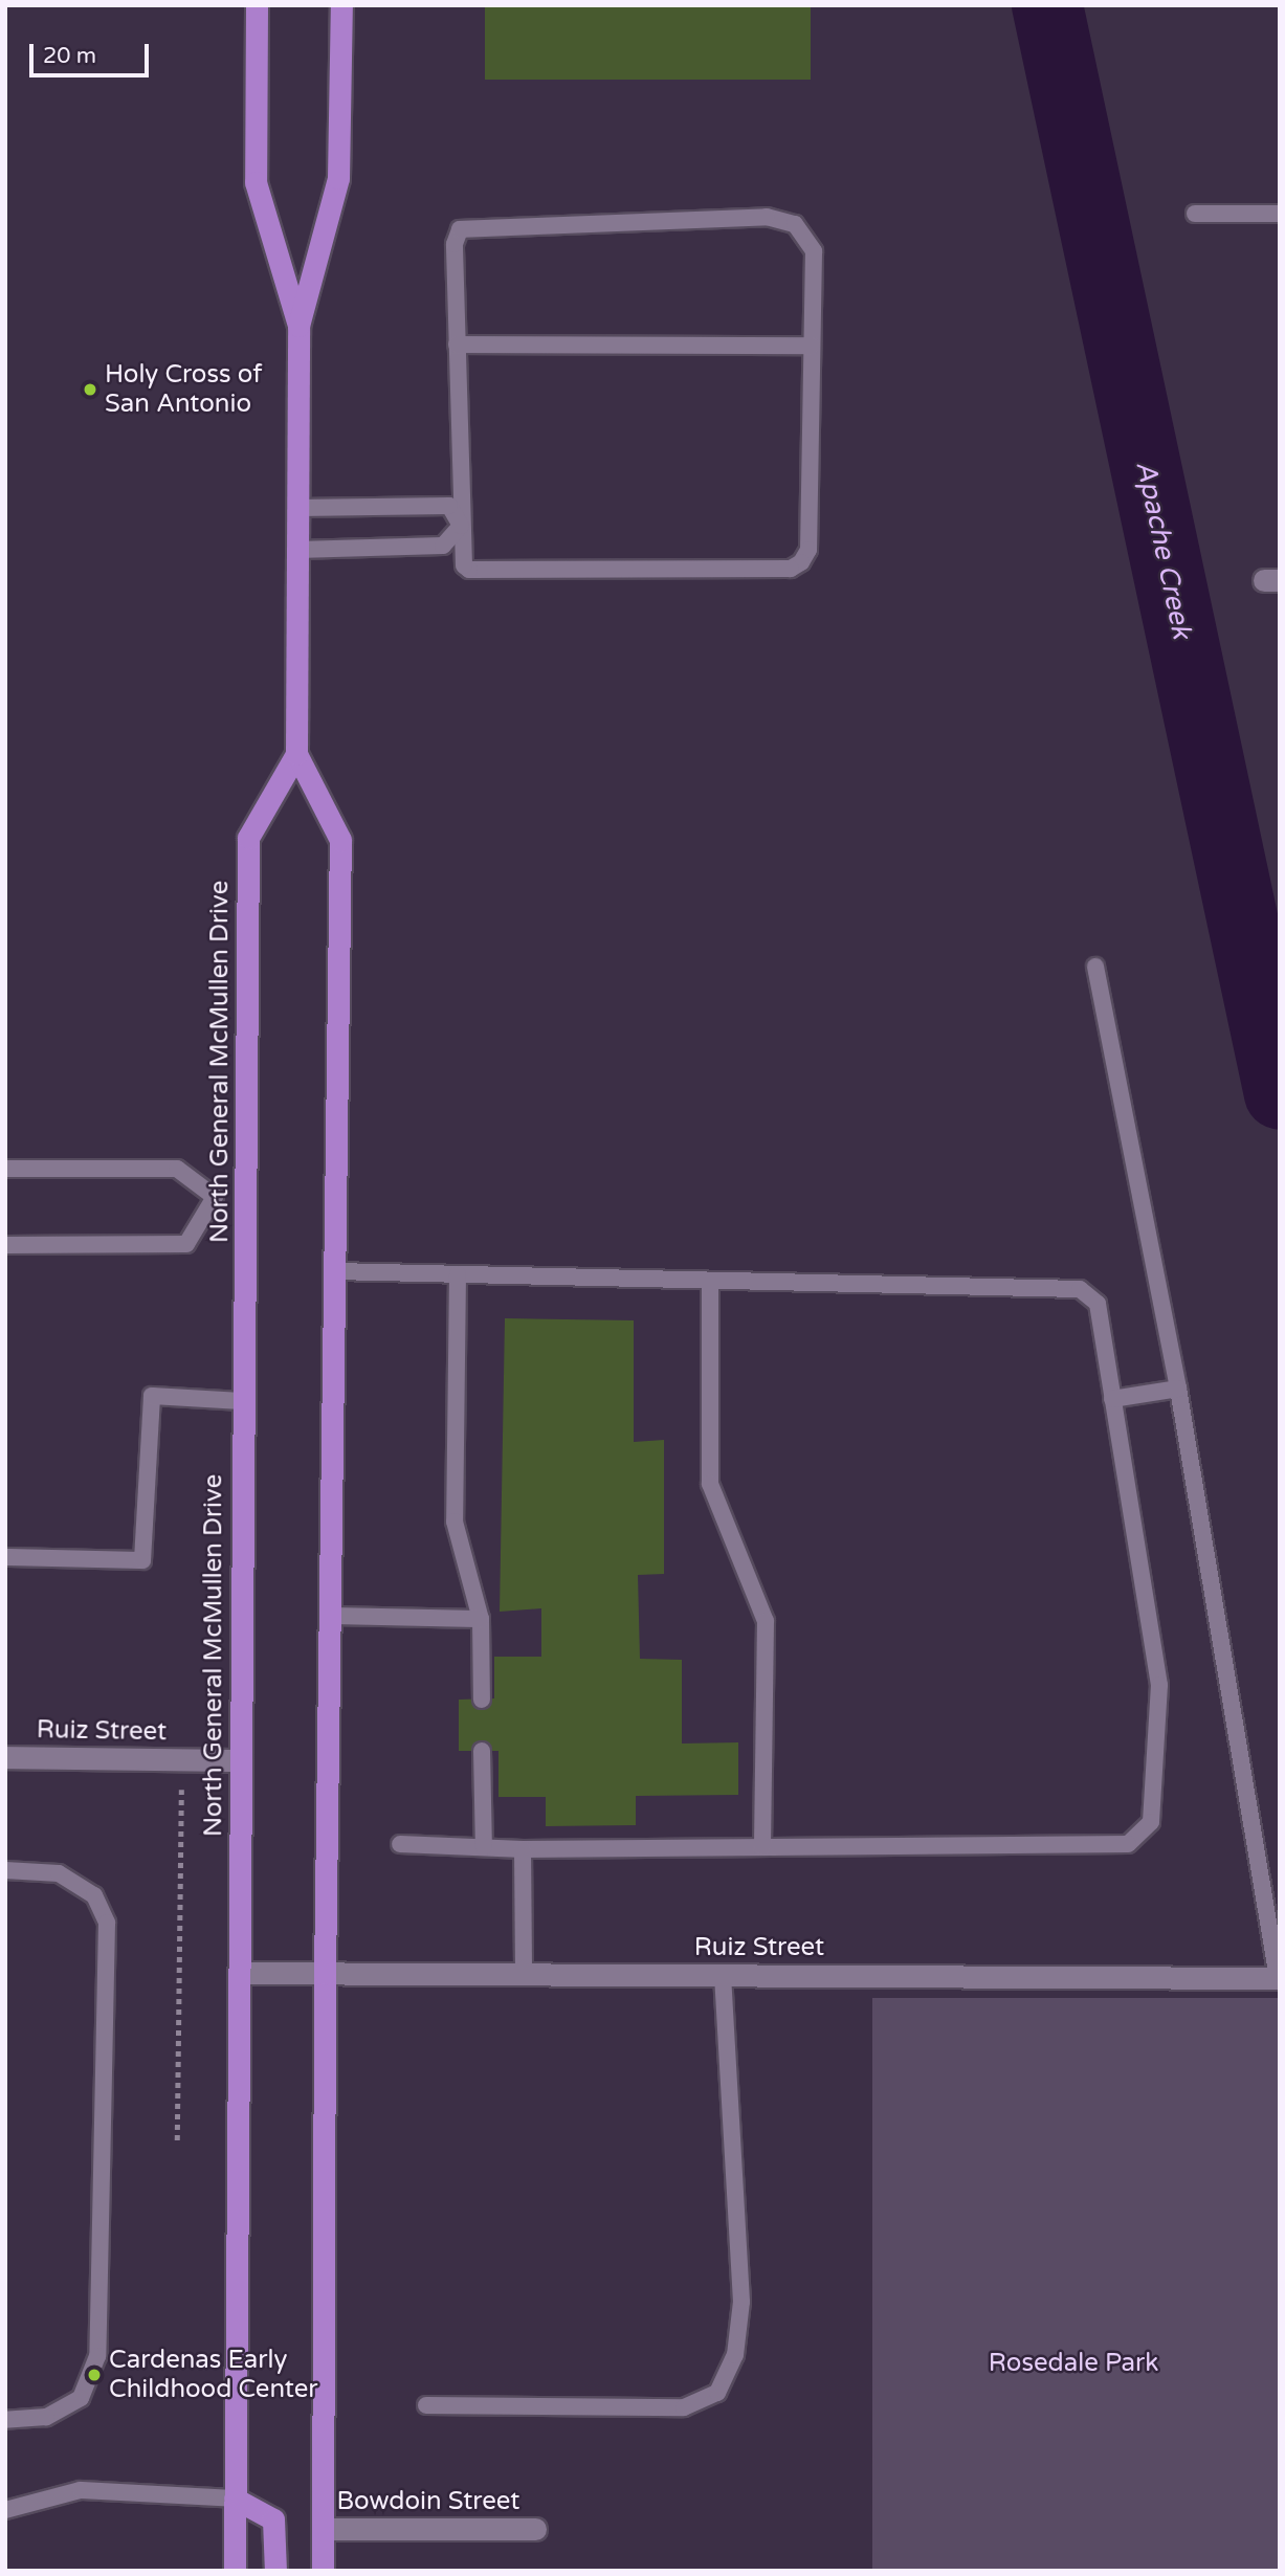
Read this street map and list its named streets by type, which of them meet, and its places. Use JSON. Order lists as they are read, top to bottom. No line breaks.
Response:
{"streets":{"main road":["North General McMullen Drive"],"street":["Ruiz Street","Bowdoin Street"]},"crossings":[["North General McMullen Drive","Ruiz Street"],["North General McMullen Drive","Bowdoin Street"]],"water":["Apache Creek"],"parks":["Rosedale Park"],"places":["Holy Cross of San Antonio","Cardenas Early Childhood Center"],"scale_bar":"20 m"}
